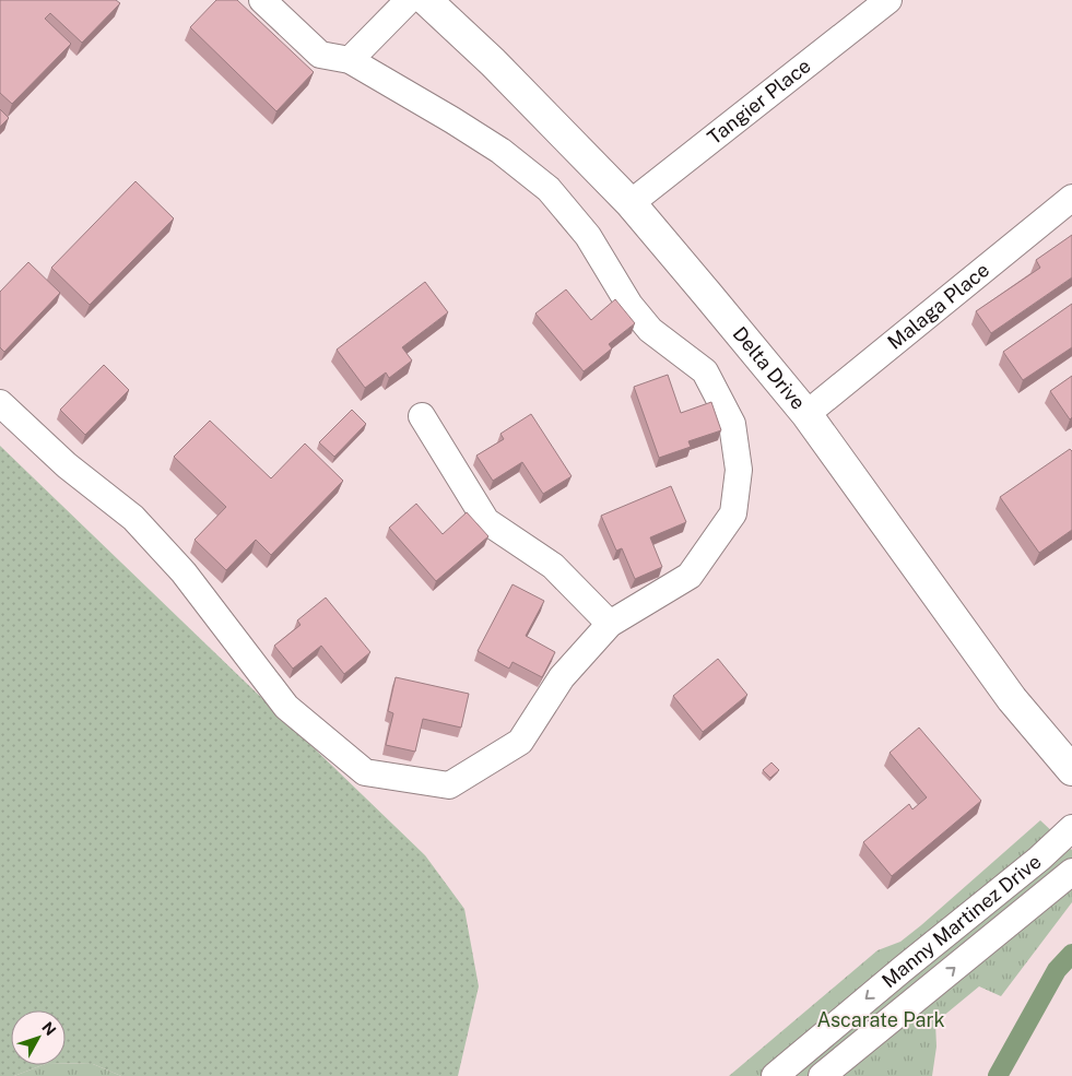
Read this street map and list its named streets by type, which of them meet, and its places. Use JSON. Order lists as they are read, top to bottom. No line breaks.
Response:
{"streets":{"main road":["Delta Drive"],"street":["Tangier Place","Malaga Place","Manny Martinez Drive"]},"crossings":[["Tangier Place","Delta Drive"],["Malaga Place","Delta Drive"]],"parks":["Ascarate Park"],"north":"top right"}
